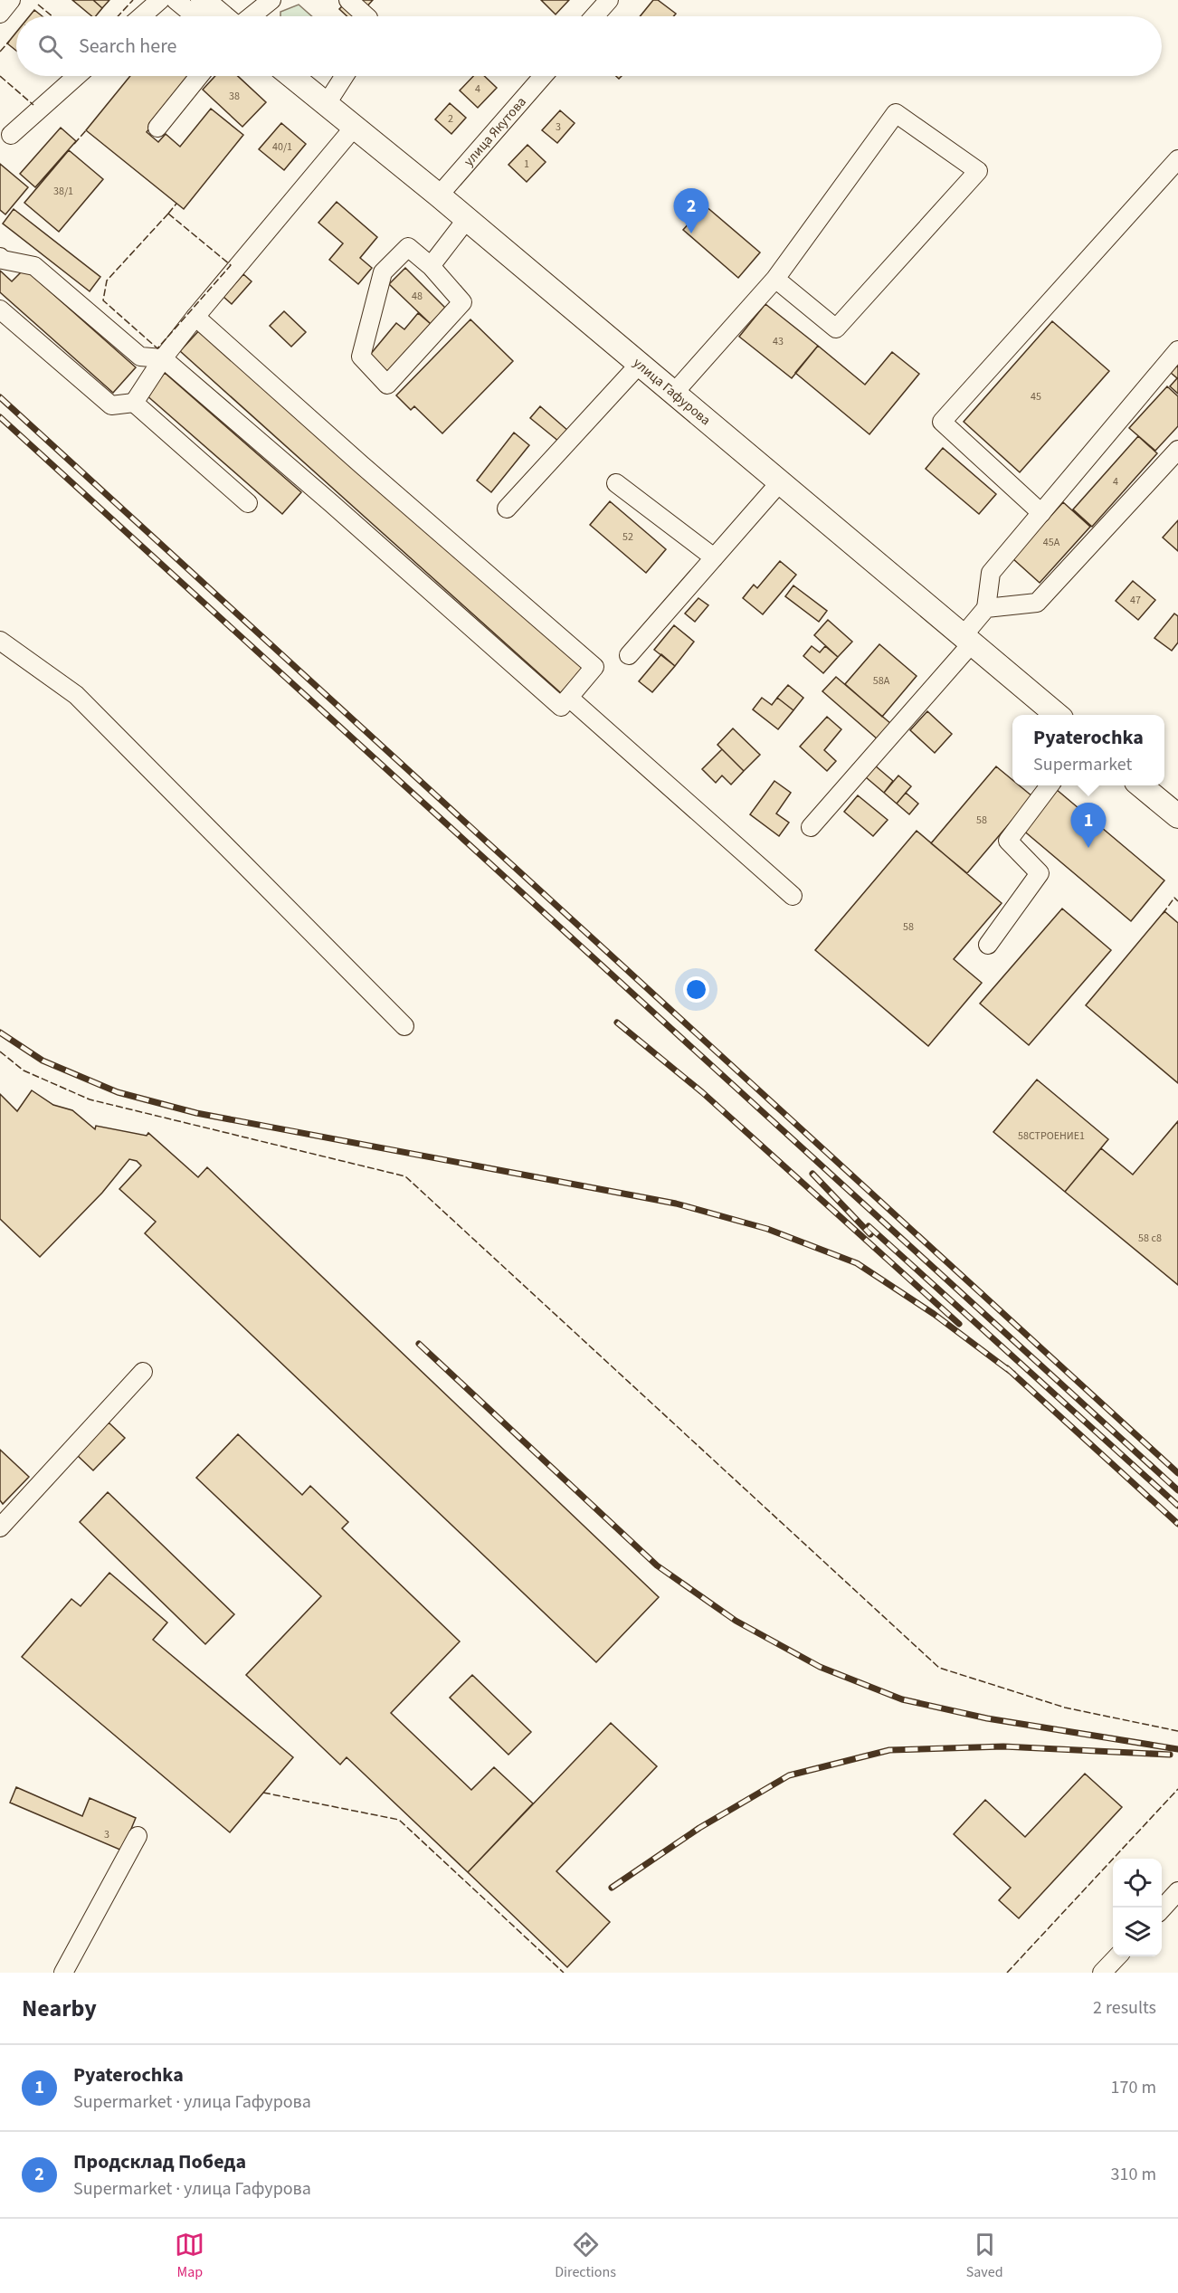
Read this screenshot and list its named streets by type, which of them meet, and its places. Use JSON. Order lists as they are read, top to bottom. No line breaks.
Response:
{"streets":{"main road":["улица Гафурова"],"street":["улица Якутова"]},"crossings":[["улица Якутова","улица Гафурова"]],"house_numbers":["4","38","2","3","40/1","1","38/1","48","43","45","4","52","45А","47","58А","58","58","58СТРОЕНИЕ1","58 с8","3"],"page":{"search":"Search here","pins":["2","1"],"popup":["Pyaterochka","Supermarket"],"heading":["Nearby","2 results"],"list":[{"mark":"1","name":"Pyaterochka","note":"Supermarket · улица Гафурова","value":"170 m"},{"mark":"2","name":"Продсклад Победа","note":"Supermarket · улица Гафурова","value":"310 m"}],"nav":["Map","Directions","Saved"]}}
